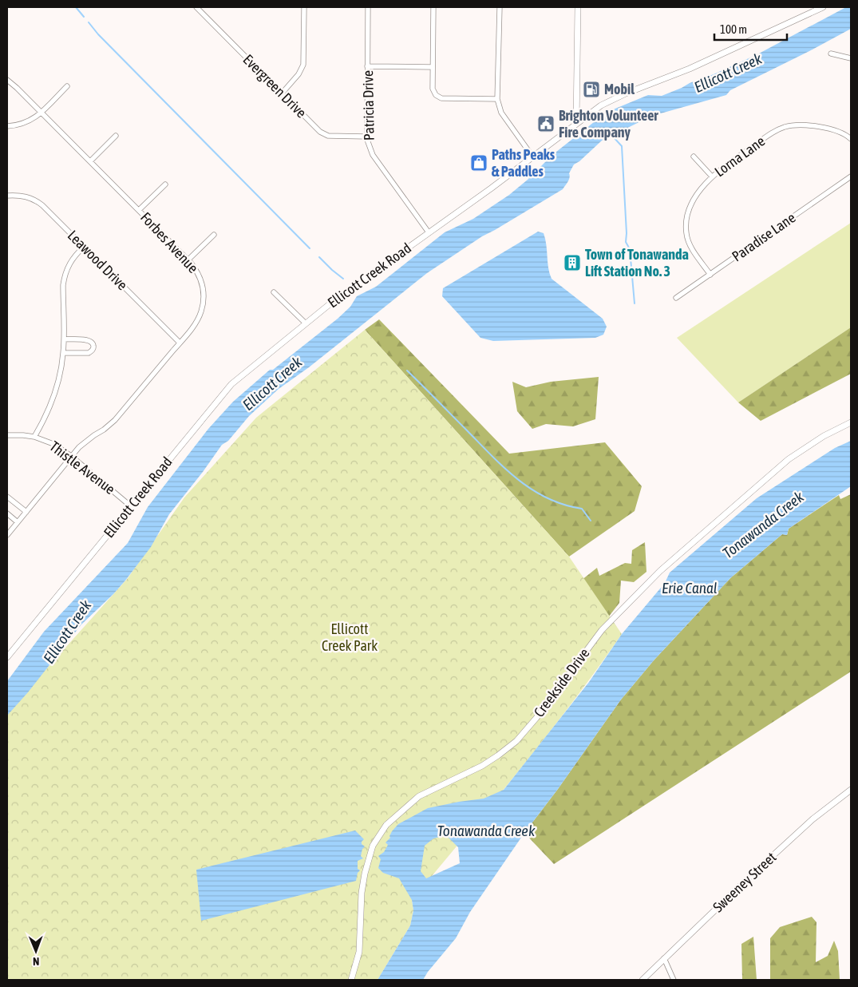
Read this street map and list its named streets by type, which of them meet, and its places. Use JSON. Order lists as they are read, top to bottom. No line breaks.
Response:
{"streets":{"street":["Evergreen Drive","Patricia Drive","Lorna Lane","Paradise Lane","Forbes Avenue","Leawood Drive","Ellicott Creek Road","Thistle Avenue","Creekside Drive","Sweeney Street"]},"crossings":[["Evergreen Drive","Patricia Drive"],["Patricia Drive","Ellicott Creek Road"],["Lorna Lane","Paradise Lane"],["Forbes Avenue","Leawood Drive"],["Forbes Avenue","Thistle Avenue"],["Ellicott Creek Road","Thistle Avenue"]],"water":["Ellicott Creek","Tonawanda Creek","Erie Canal"],"parks":["Ellicott Creek Park"],"places":{"fuel station":["Mobil"],"public building":["Brighton Volunteer Fire Company"],"shop":["Paths Peaks & Paddles"],"building":["Town of Tonawanda Lift Station No. 3"]},"scale_bar":"100 m","north":"bottom"}
